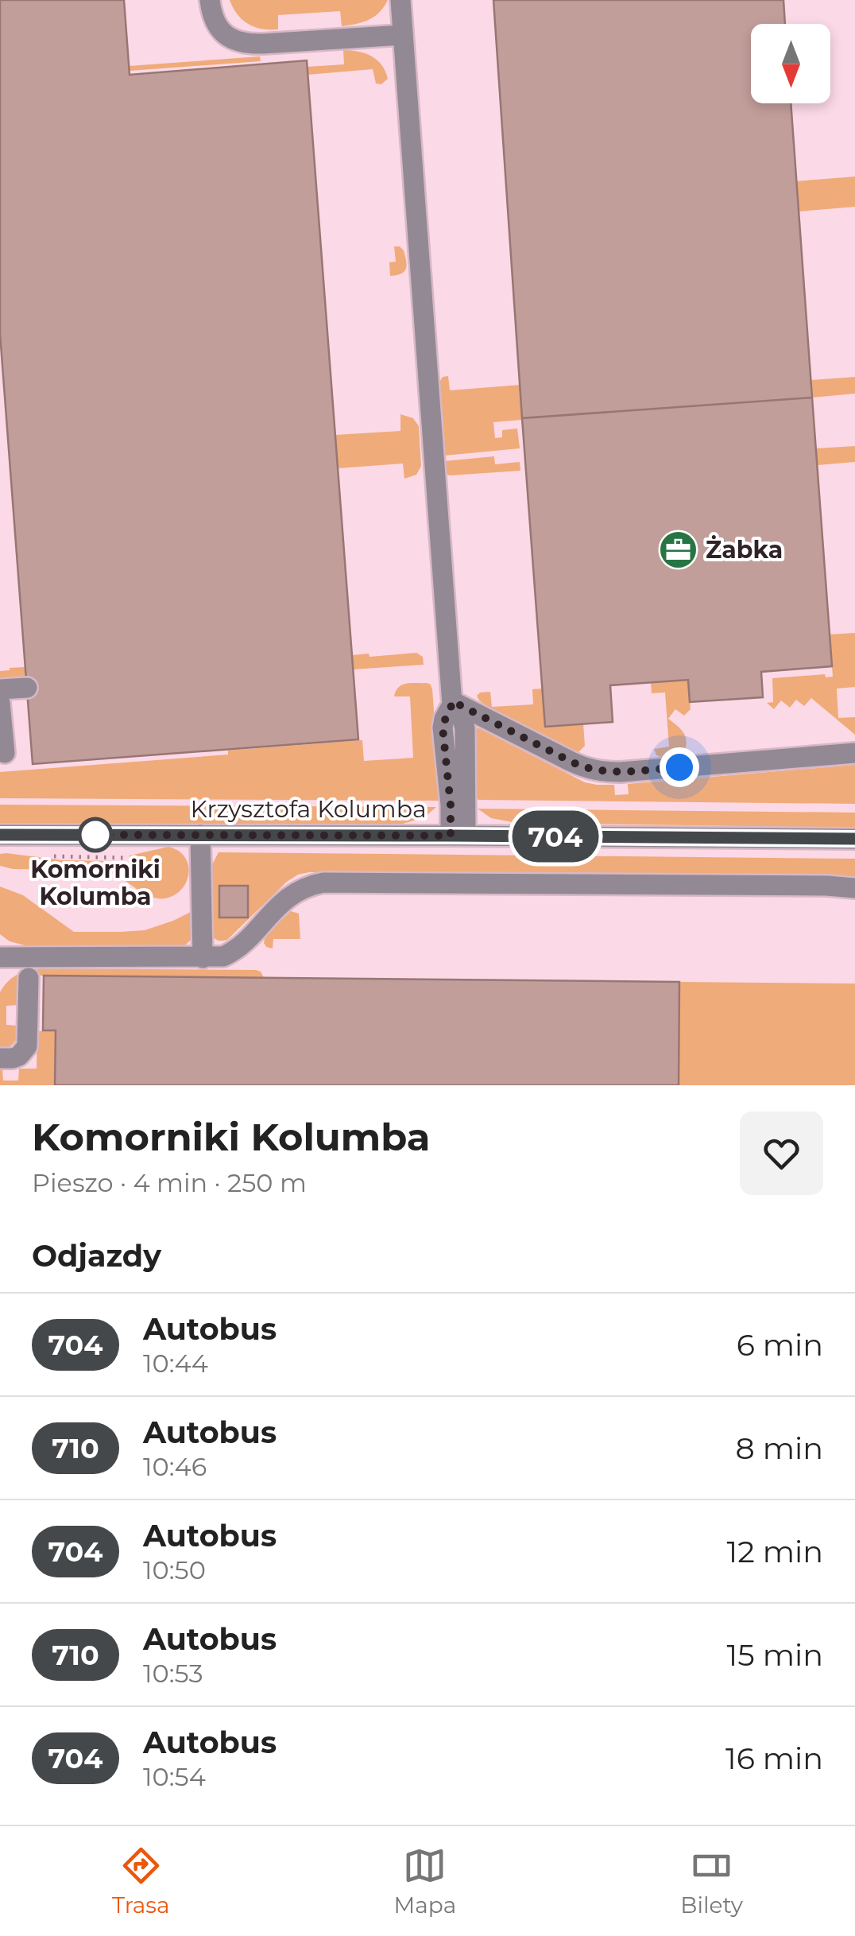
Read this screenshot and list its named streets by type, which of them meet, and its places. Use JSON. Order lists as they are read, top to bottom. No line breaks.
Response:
{"streets":{"street":["Krzysztofa Kolumba"]},"places":{"office":["Żabka"],"other":["Komorniki Kolumba"]},"lines":["bus line 704"],"north":"bottom","page":{"on_map":"704","heading":[["Komorniki Kolumba","Pieszo · 4 min · 250 m"],"Odjazdy"],"list":[{"mark":"704","name":"Autobus","note":"10:44","value":"6 min"},{"mark":"710","name":"Autobus","note":"10:46","value":"8 min"},{"mark":"704","name":"Autobus","note":"10:50","value":"12 min"},{"mark":"710","name":"Autobus","note":"10:53","value":"15 min"},{"mark":"704","name":"Autobus","note":"10:54","value":"16 min"}],"tabs":["Trasa","Mapa","Bilety"]}}
